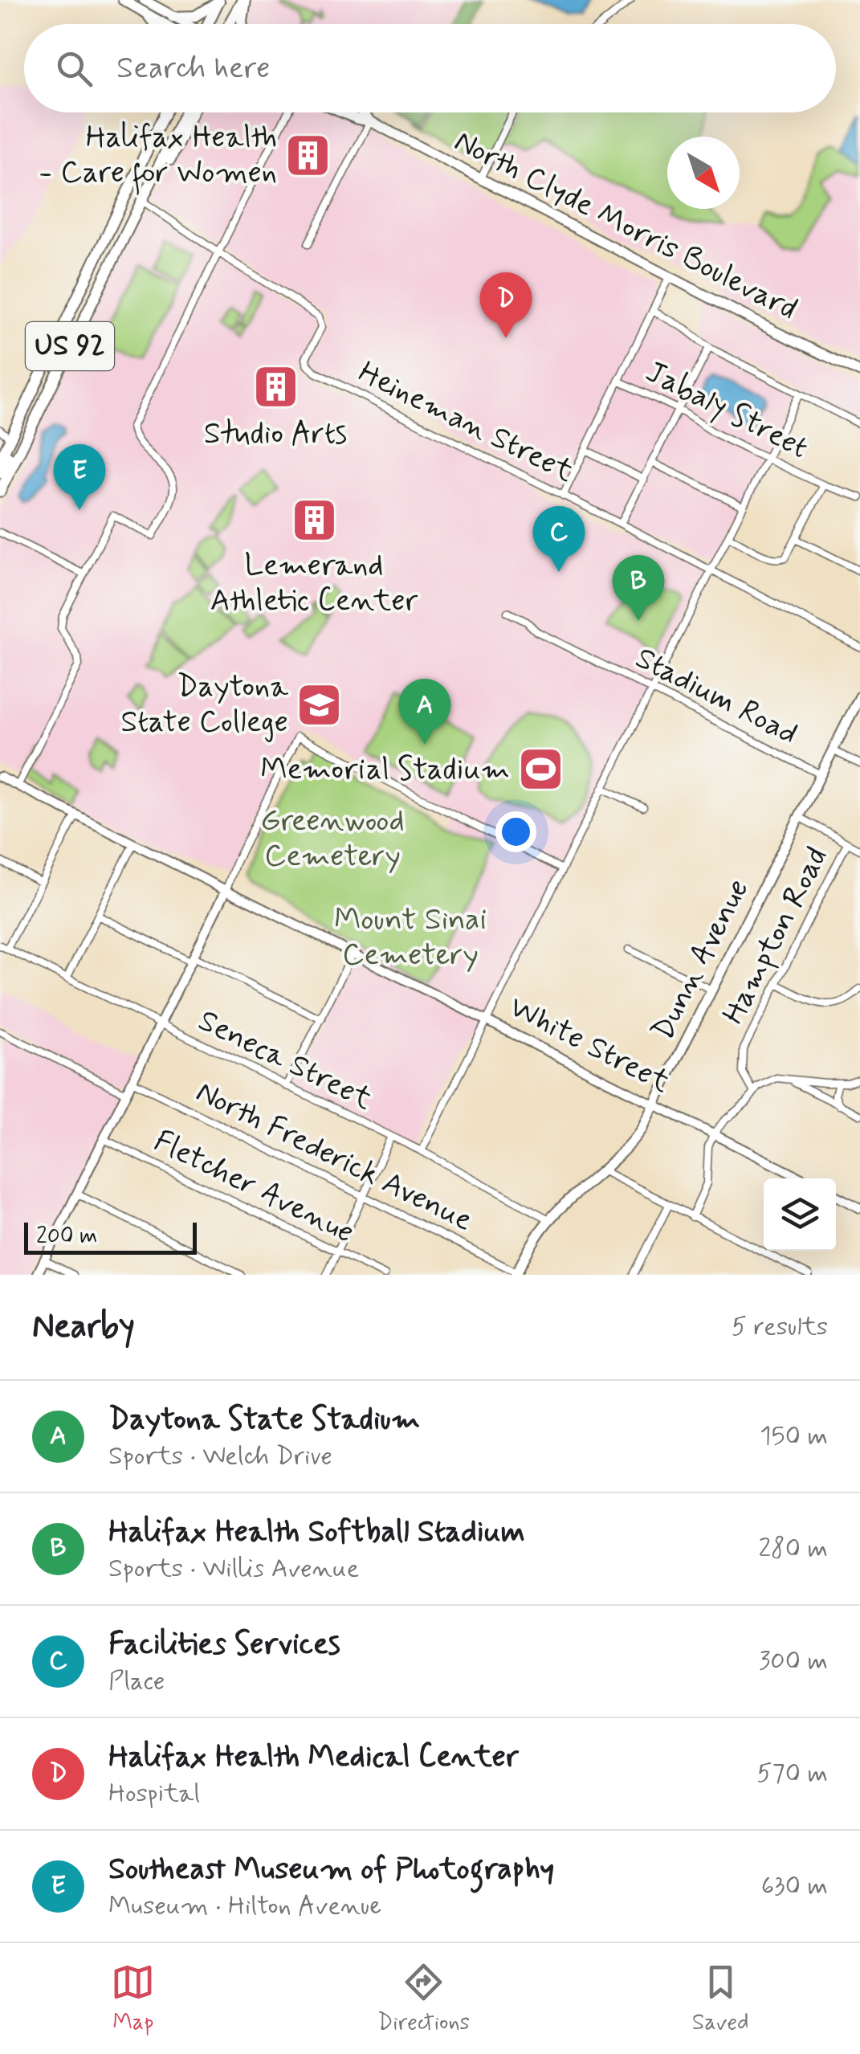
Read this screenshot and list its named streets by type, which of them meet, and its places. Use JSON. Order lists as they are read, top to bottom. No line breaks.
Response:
{"streets":{"main road":["North Clyde Morris Boulevard","US 92","Dunn Avenue"],"street":["Jabaly Street","Heineman Street","Stadium Road","Hampton Road","White Street","Seneca Street","North Frederick Avenue","Fletcher Avenue"]},"crossings":[["Stadium Road","Dunn Avenue"],["Dunn Avenue","White Street"],["Dunn Avenue","Seneca Street"],["Dunn Avenue","North Frederick Avenue"]],"parks":["Greenwood Cemetery","Mount Sinai Cemetery"],"places":{"building":["Halifax Health - Care for Women","Studio Arts","Lemerand Athletic Center"],"school or university":["Daytona State College"],"sports":["Memorial Stadium"]},"scale_bar":"200 m","north":"bottom right","page":{"search":"Search here","pins":["D","E","C","B","A"],"scale":"200 m","heading":["Nearby","5 results"],"list":[{"mark":"A","name":"Daytona State Stadium","note":"Sports · Welch Drive","value":"150 m"},{"mark":"B","name":"Halifax Health Softball Stadium","note":"Sports · Willis Avenue","value":"280 m"},{"mark":"C","name":"Facilities Services","note":"Place","value":"300 m"},{"mark":"D","name":"Halifax Health Medical Center","note":"Hospital","value":"570 m"},{"mark":"E","name":"Southeast Museum of Photography","note":"Museum · Hilton Avenue","value":"630 m"}],"nav":["Map","Directions","Saved"]}}
